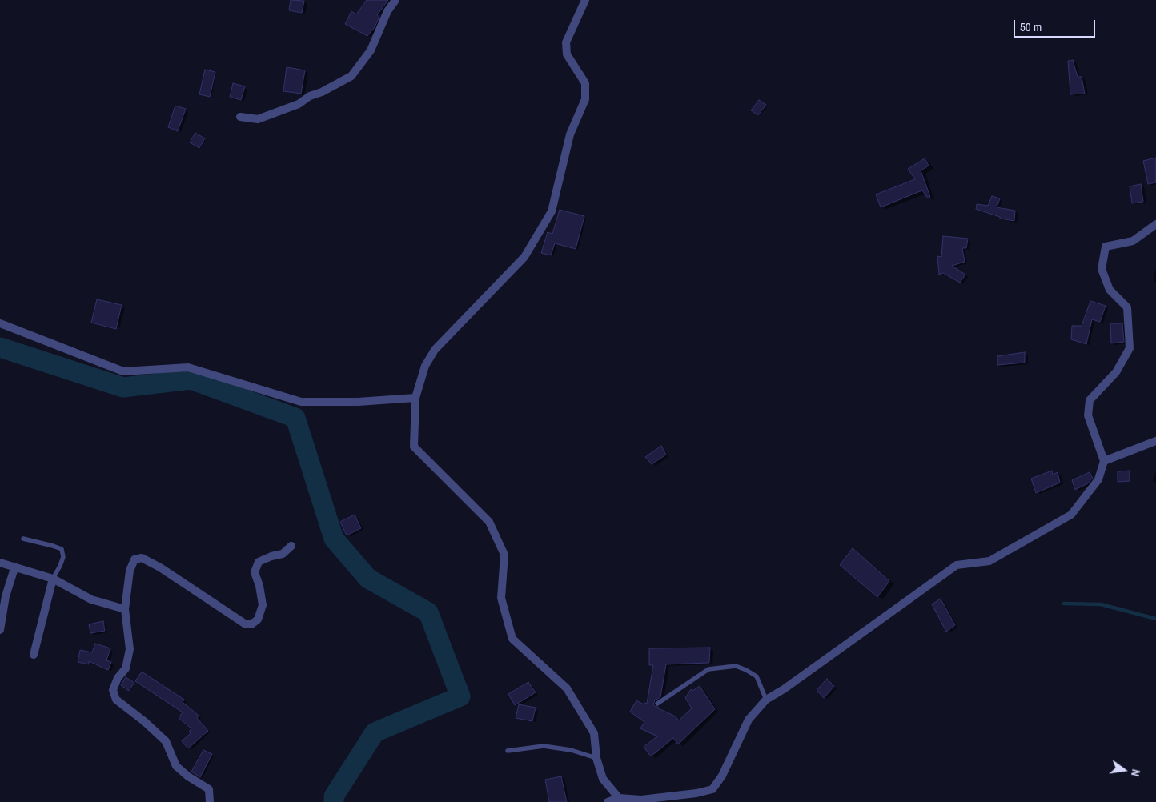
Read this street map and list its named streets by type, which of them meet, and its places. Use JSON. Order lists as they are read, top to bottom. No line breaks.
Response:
{"scale_bar":"50 m","north":"right"}
